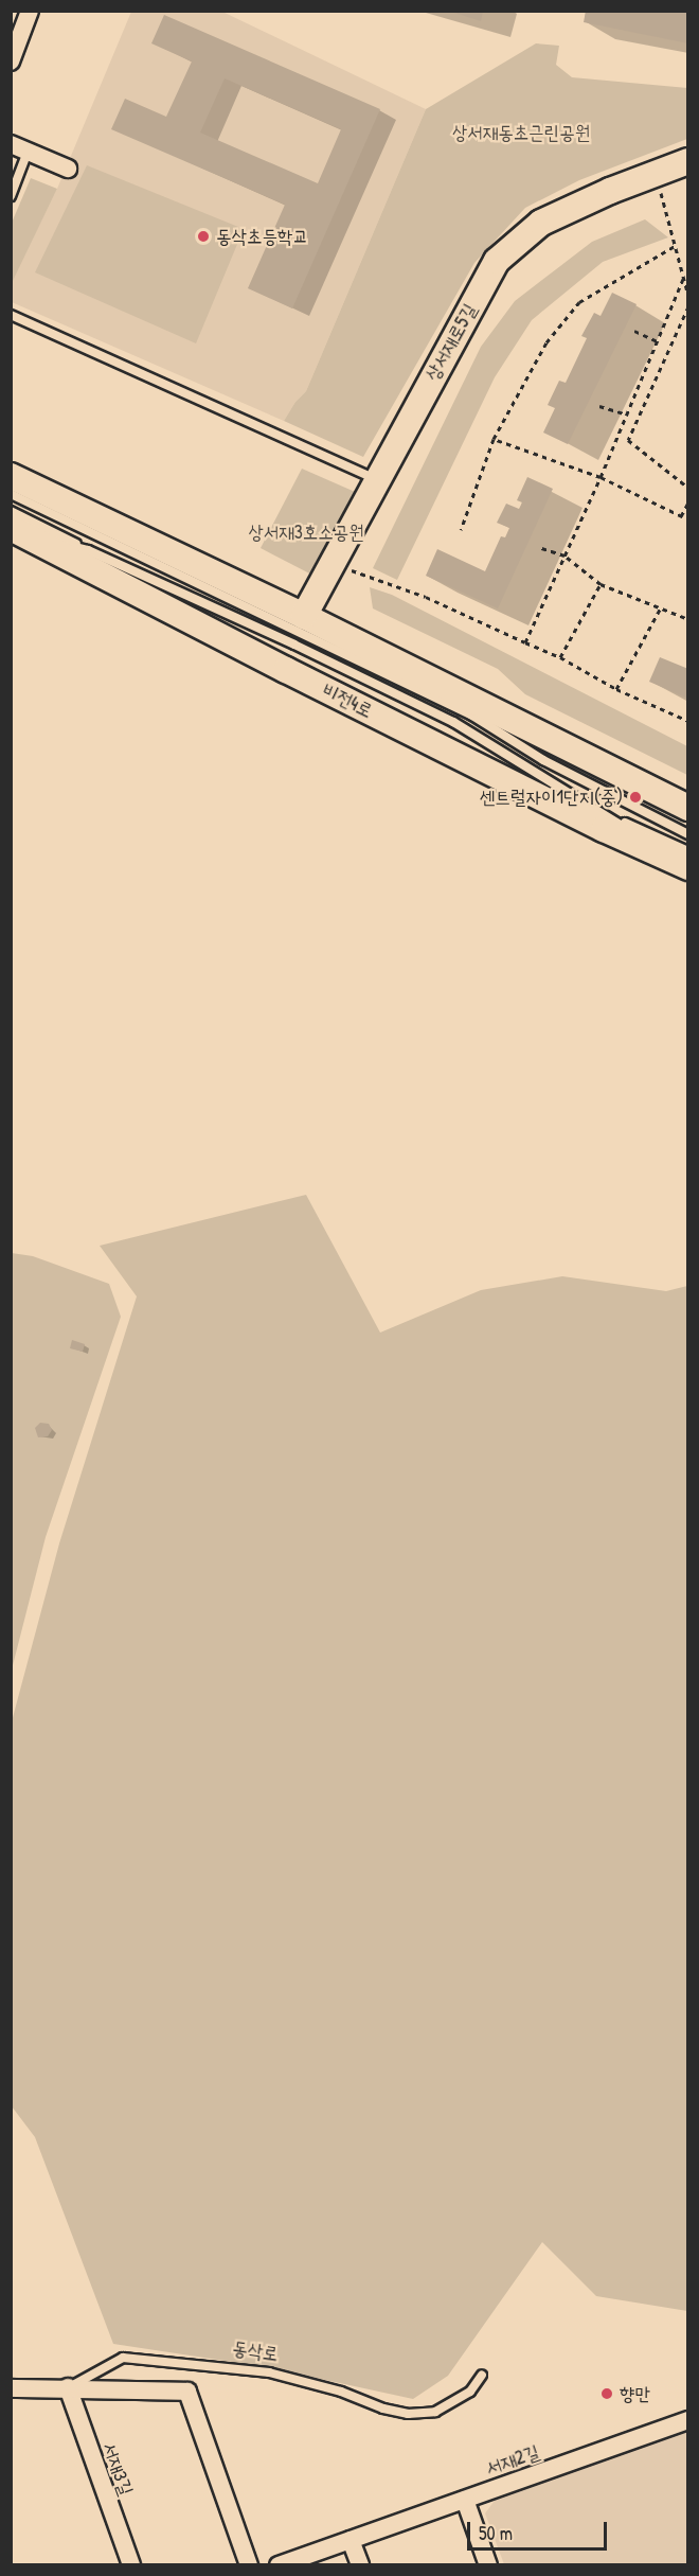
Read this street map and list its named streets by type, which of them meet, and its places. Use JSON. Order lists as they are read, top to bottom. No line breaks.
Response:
{"streets":{"main road":["상서재로5길","비전4로"],"street":["동삭로","서재2길","서재3길"]},"crossings":[["동삭로","서재3길"]],"parks":["상서재동초근린공원","상서재3호소공원"],"places":["동삭초등학교","센트럴자이1단지(중)","향만"],"scale_bar":"50 m"}
